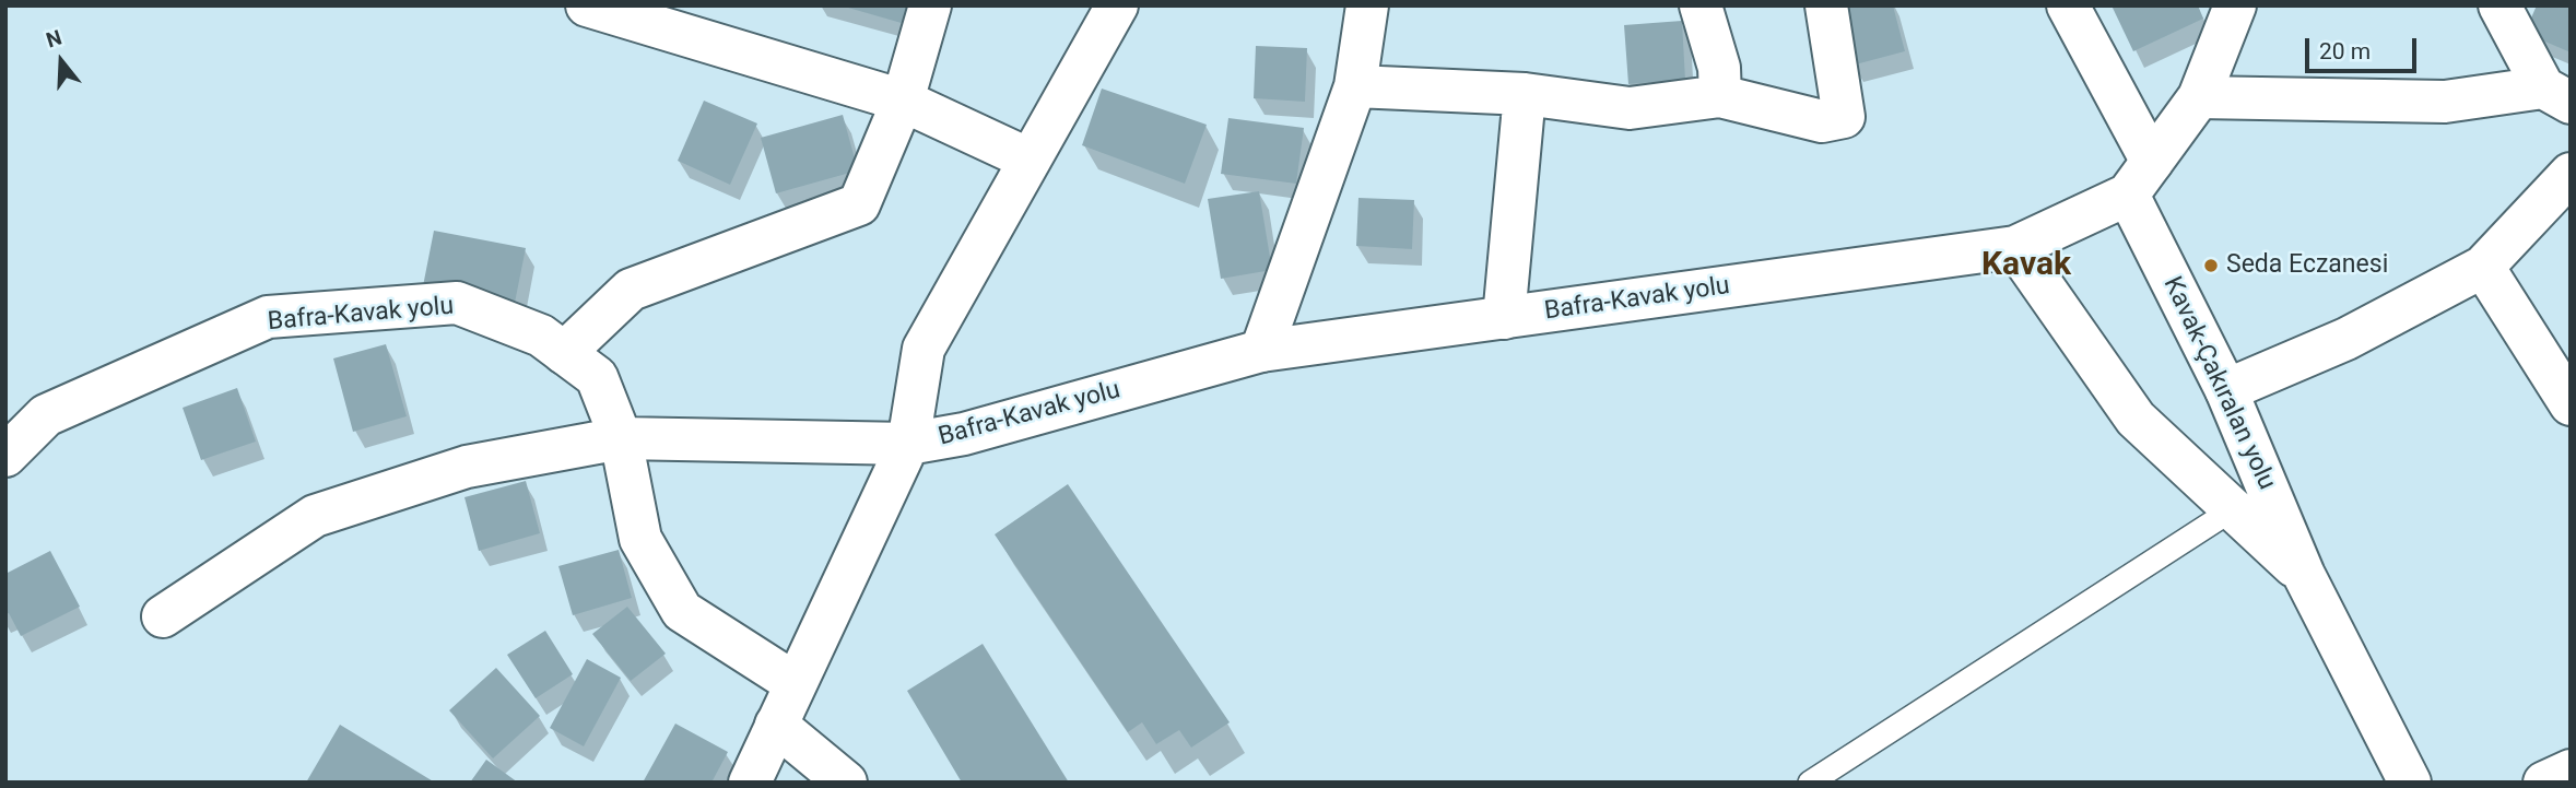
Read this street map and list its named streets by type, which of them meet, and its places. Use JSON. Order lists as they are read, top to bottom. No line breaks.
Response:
{"streets":{"street":["Bafra-Kavak yolu","Kavak-Çakıralan yolu"]},"crossings":[["Bafra-Kavak yolu","Kavak-Çakıralan yolu"]],"districts":["Kavak"],"places":["Seda Eczanesi"],"scale_bar":"20 m","north":"top"}
